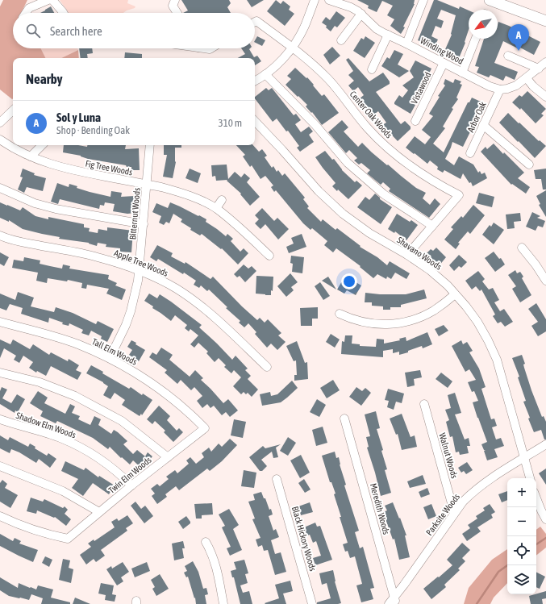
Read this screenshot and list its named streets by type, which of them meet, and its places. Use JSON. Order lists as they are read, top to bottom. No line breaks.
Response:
{"streets":{"street":["Winding Wood","Vistawood","Center Oak Woods","Arbor Oak","Fig Tree Woods","Bitternut Woods","Shavano Woods","Apple Tree Woods","Tall Elm Woods","Shadow Elm Woods","Walnut Woods","Twin Elm Woods","Meredith Woods","Parksite Woods","Black Hickory Woods"]},"crossings":[["Winding Wood","Vistawood"],["Winding Wood","Arbor Oak"],["Fig Tree Woods","Bitternut Woods"],["Bitternut Woods","Apple Tree Woods"],["Bitternut Woods","Tall Elm Woods"],["Shavano Woods","Parksite Woods"],["Tall Elm Woods","Twin Elm Woods"],["Shadow Elm Woods","Twin Elm Woods"],["Walnut Woods","Parksite Woods"],["Meredith Woods","Parksite Woods"]],"north":"bottom left","page":{"search":"Search here","pins":"A","heading":"Nearby","list":[{"mark":"A","name":"Sol y Luna","note":"Shop · Bending Oak","value":"310 m"}],"map_buttons":["+","−"]}}
